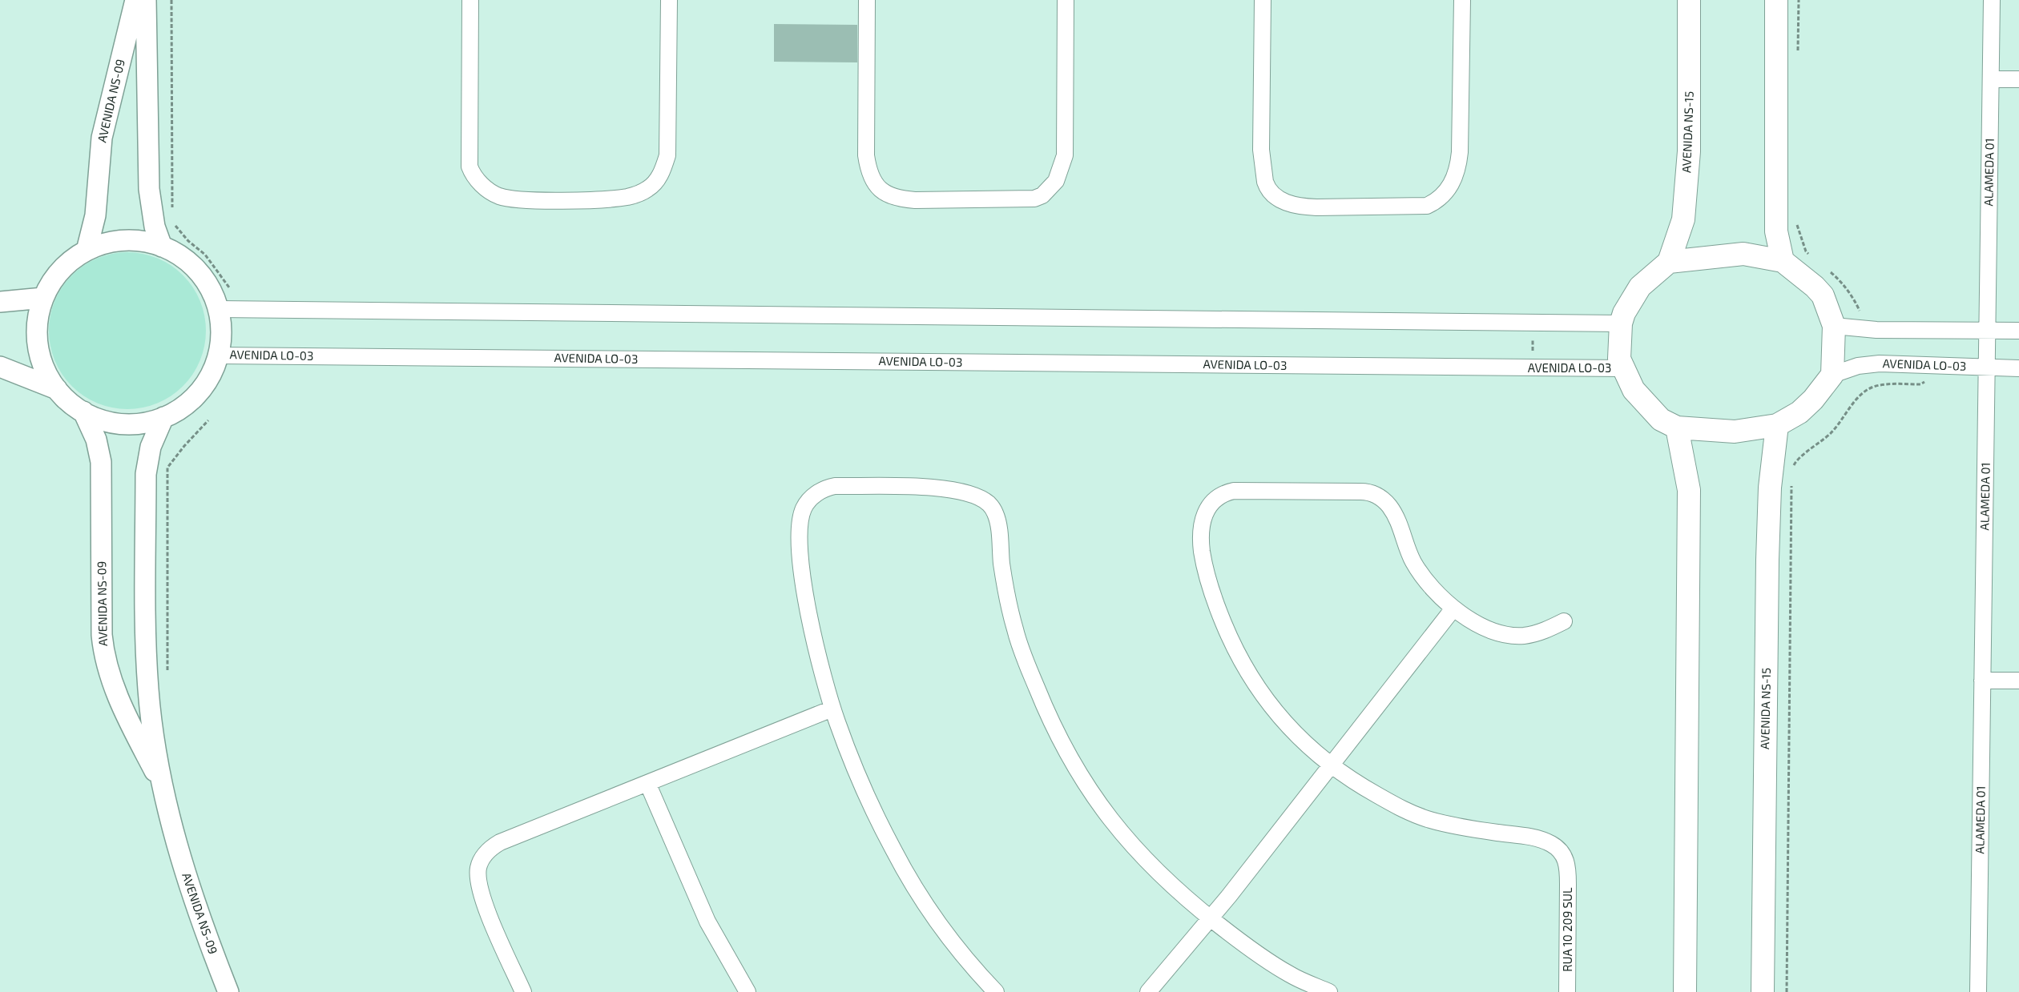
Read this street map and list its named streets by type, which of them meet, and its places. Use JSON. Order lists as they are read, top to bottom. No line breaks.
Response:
{"streets":{"main road":["AVENIDA NS-15"],"street":["AVENIDA NS-09","ALAMEDA 01","AVENIDA LO-03","RUA 10 209 SUL"]},"crossings":[["ALAMEDA 01","AVENIDA LO-03"]]}
